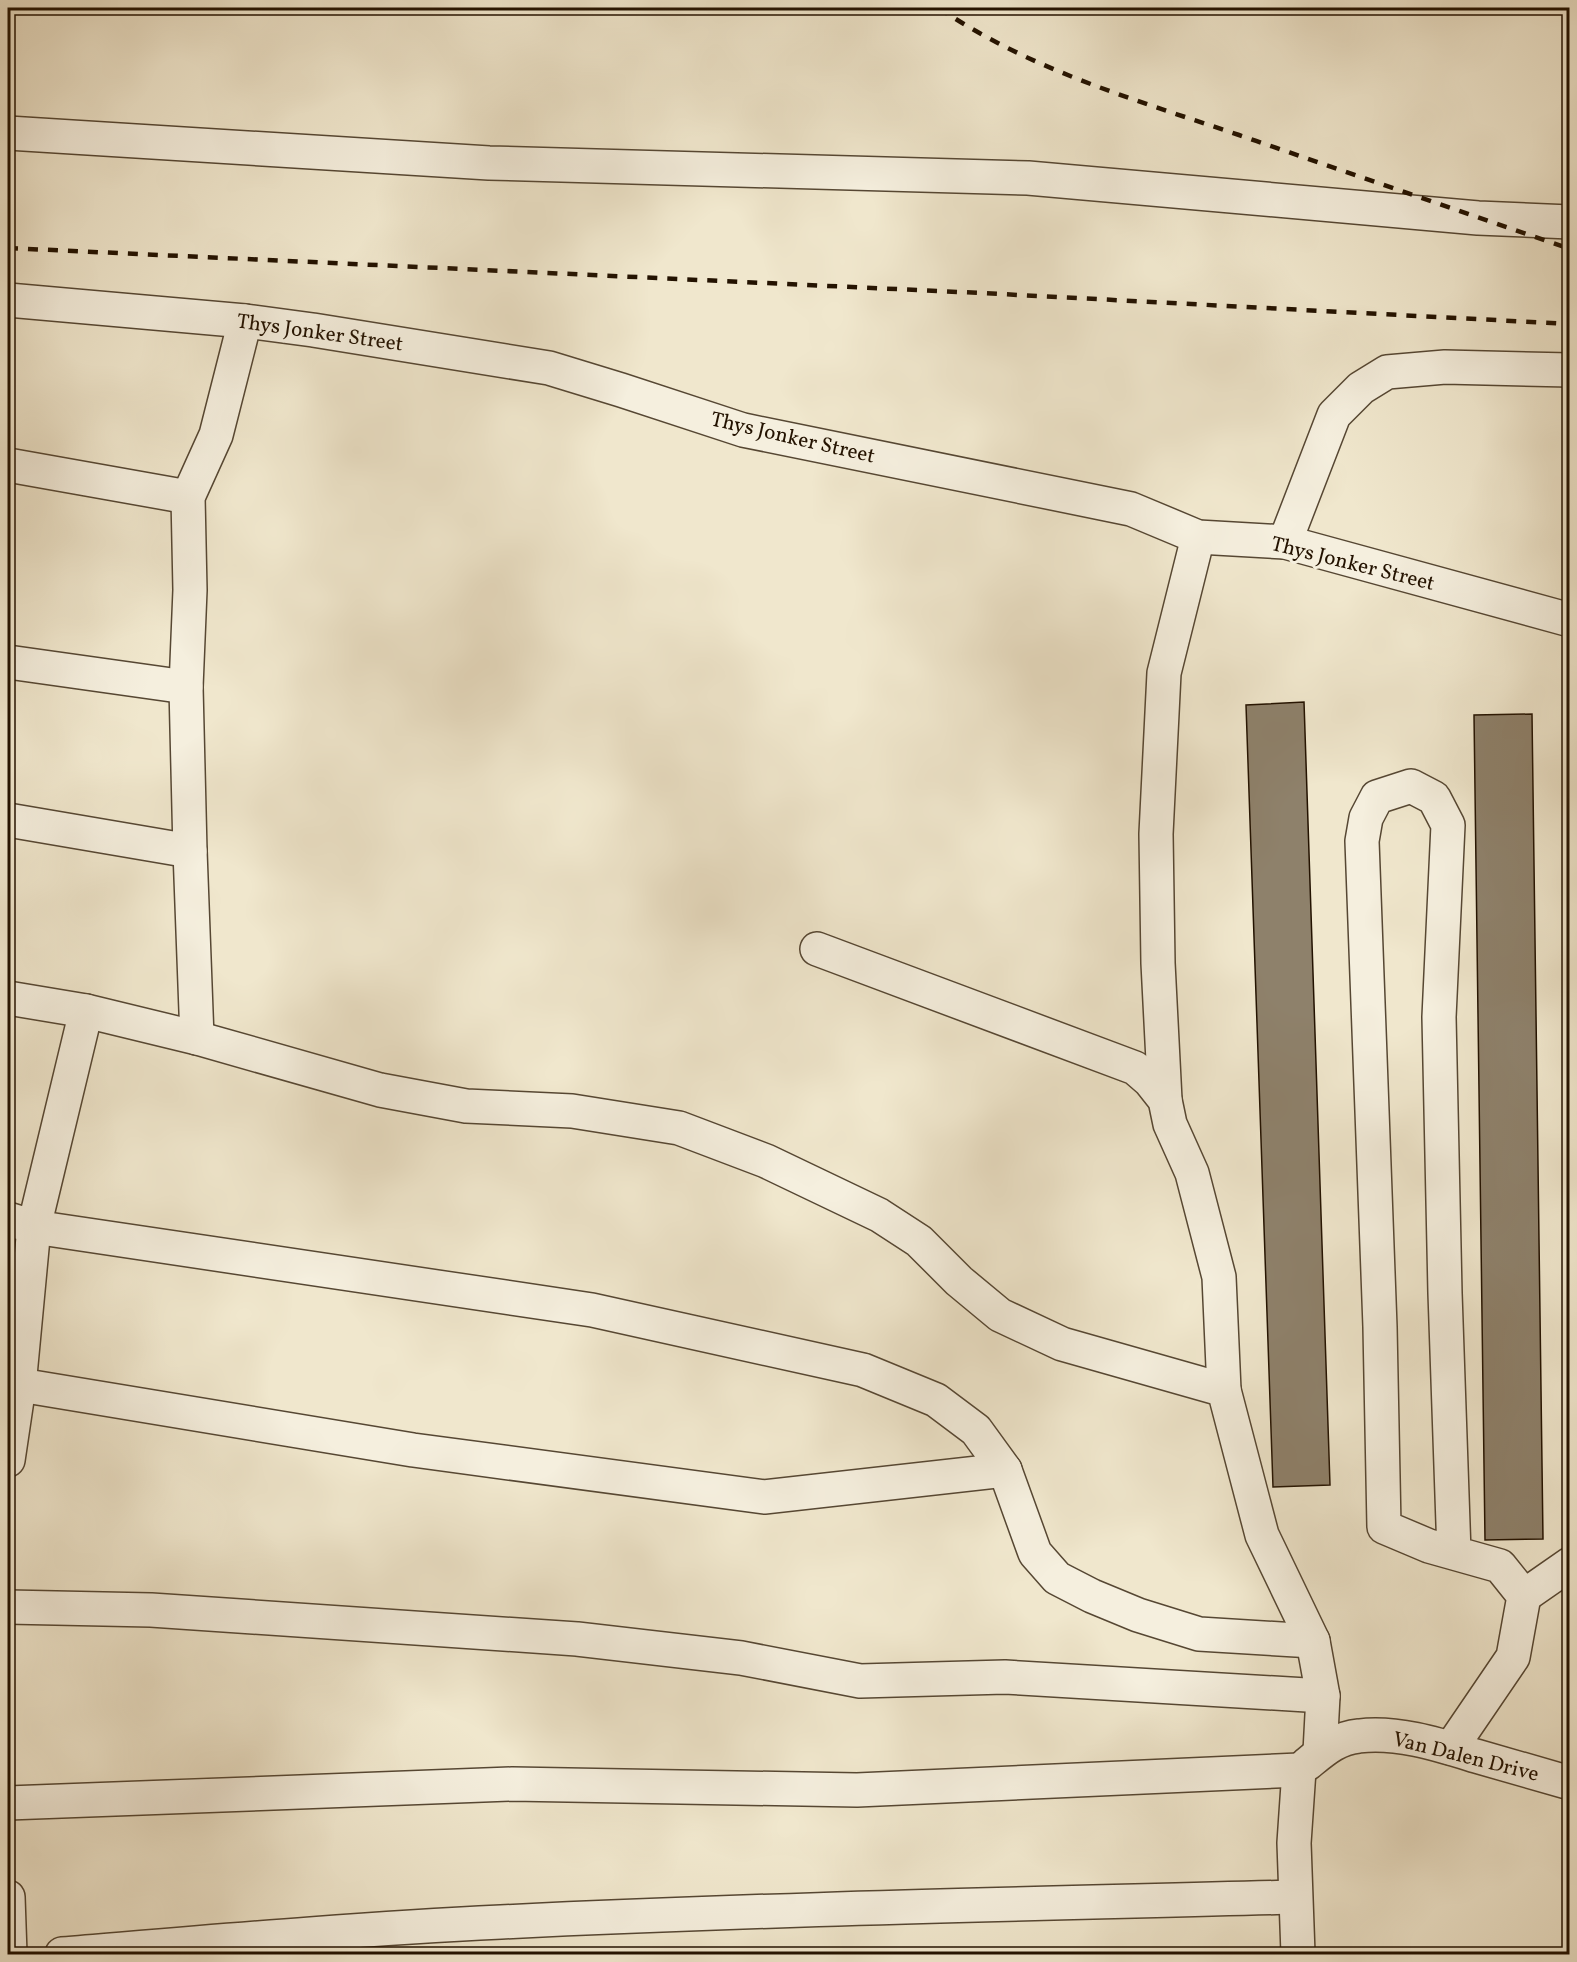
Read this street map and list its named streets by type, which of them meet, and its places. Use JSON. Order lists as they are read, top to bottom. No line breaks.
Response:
{"streets":{"street":["Thys Jonker Street","Van Dalen Drive"]}}
